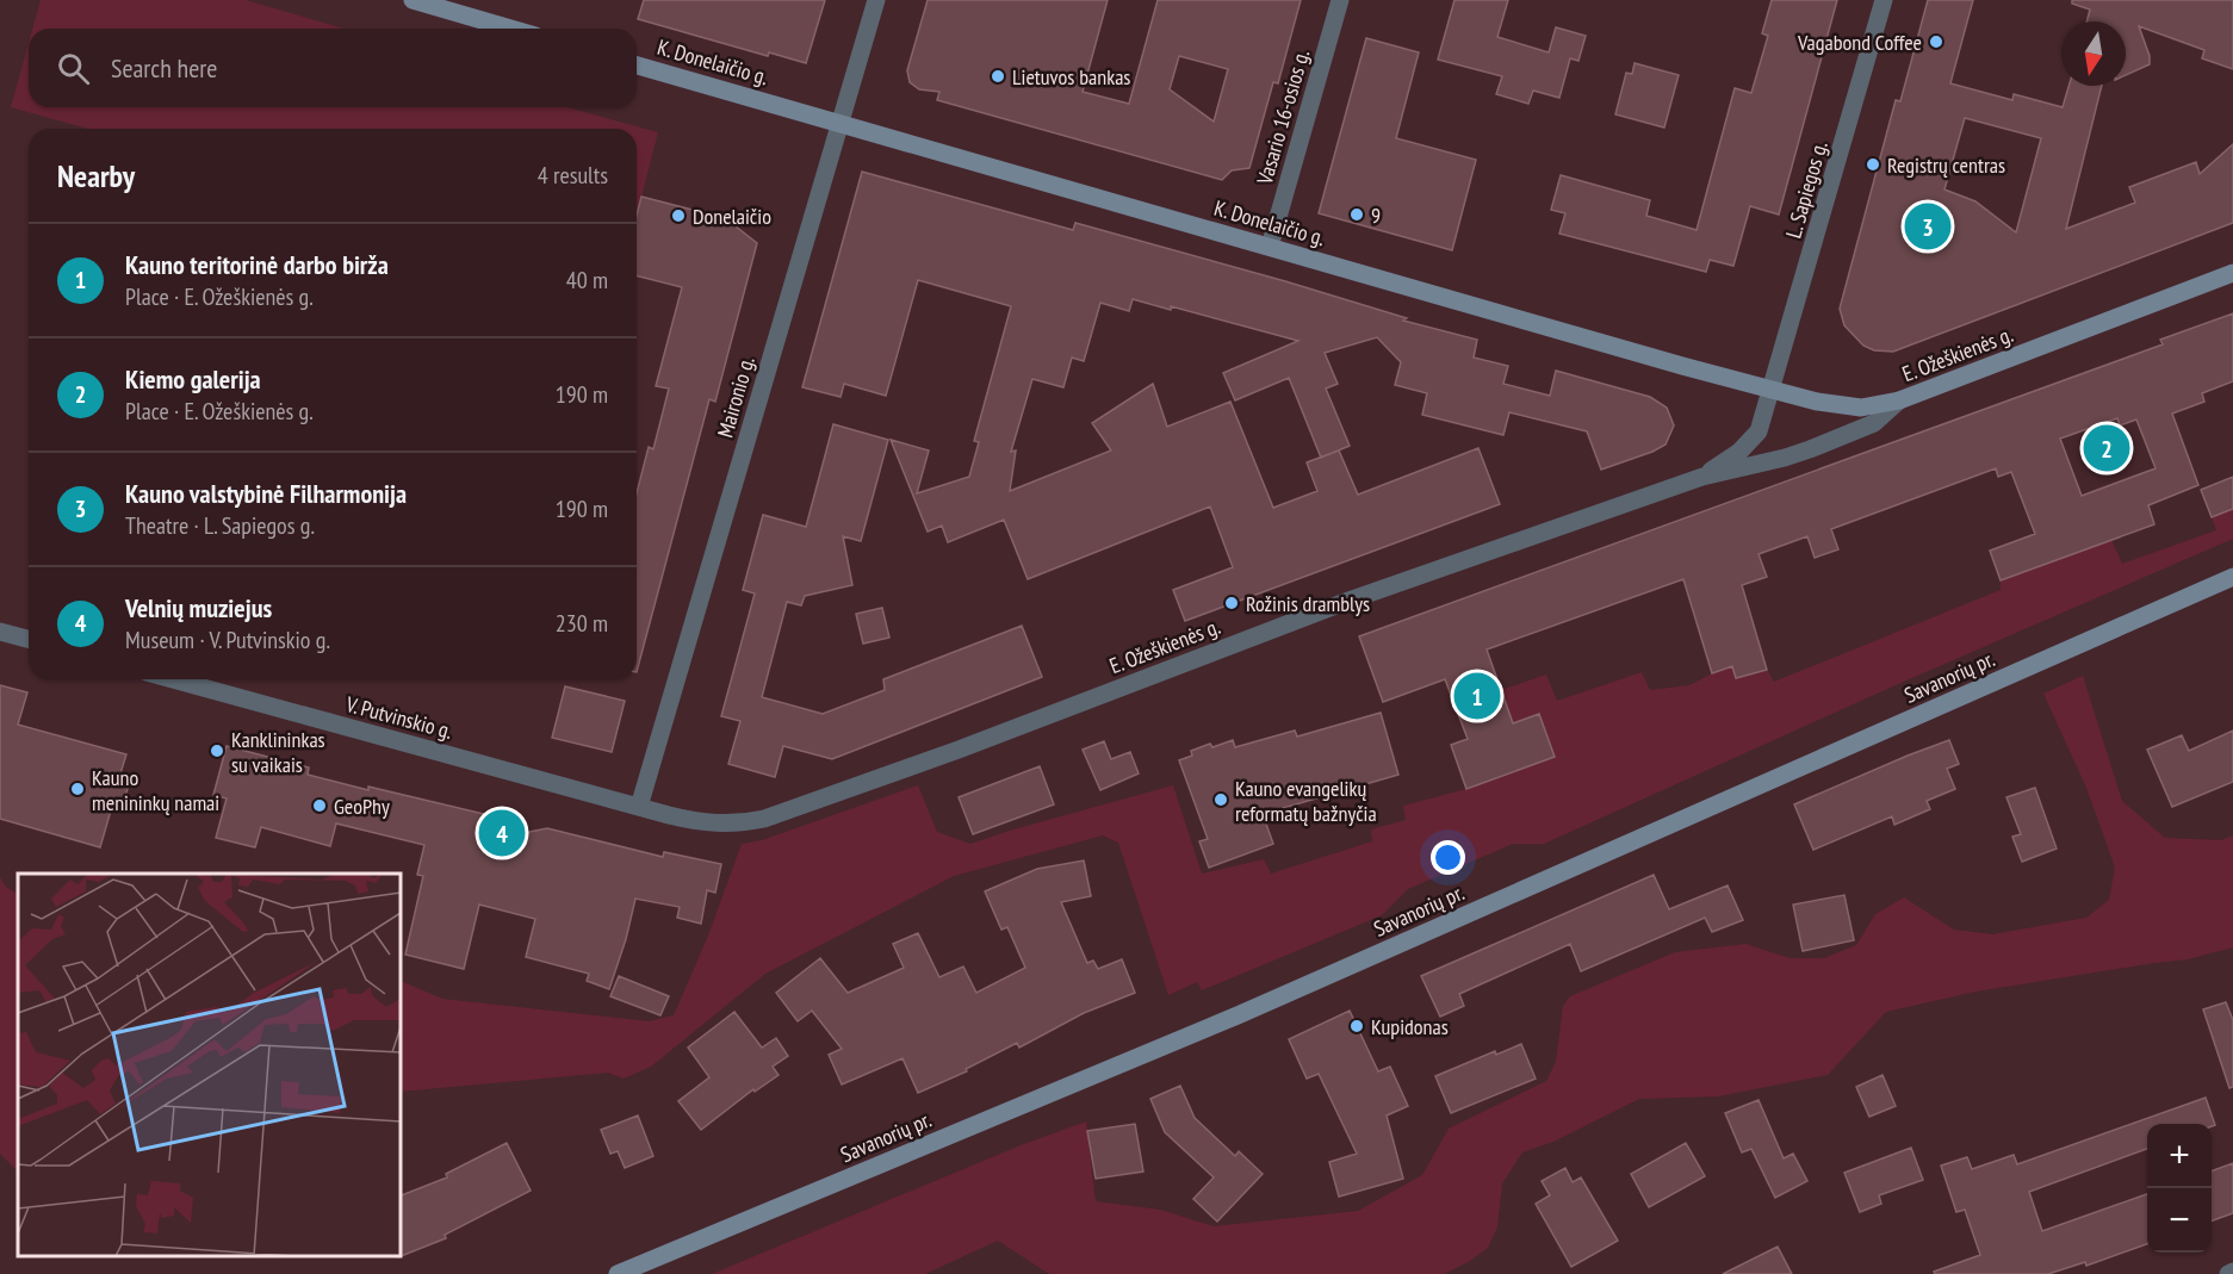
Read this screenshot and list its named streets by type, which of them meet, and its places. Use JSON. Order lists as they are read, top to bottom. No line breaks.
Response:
{"streets":{"street":["K. Donelaičio g.","Vasario 16-osios g.","L. Sapiegos g.","E. Ožeškienės g.","Maironio g.","Savanorių pr.","V. Putvinskio g."]},"crossings":[["K. Donelaičio g.","Vasario 16-osios g."],["K. Donelaičio g.","L. Sapiegos g."],["K. Donelaičio g.","E. Ožeškienės g."],["K. Donelaičio g.","Maironio g."],["L. Sapiegos g.","E. Ožeškienės g."],["E. Ožeškienės g.","Maironio g."],["E. Ožeškienės g.","V. Putvinskio g."],["Maironio g.","V. Putvinskio g."]],"places":["Vagabond Coffee","Lietuvos bankas","Registrų centras","9","Donelaičio","Rožinis dramblys","Kanklininkas su vaikais","Kauno menininkų namai","Kauno evangelikų reformatų bažnyčia","GeoPhy","Kupidonas"],"north":"bottom","page":{"search":"Search here","heading":["Nearby","4 results"],"pins":["3","2","1","4"],"list":[{"mark":"1","name":"Kauno teritorinė darbo birža","note":"Place · E. Ožeškienės g.","value":"40 m"},{"mark":"2","name":"Kiemo galerija","note":"Place · E. Ožeškienės g.","value":"190 m"},{"mark":"3","name":"Kauno valstybinė Filharmonija","note":"Theatre · L. Sapiegos g.","value":"190 m"},{"mark":"4","name":"Velnių muziejus","note":"Museum · V. Putvinskio g.","value":"230 m"}],"map_buttons":["+","−"]}}
